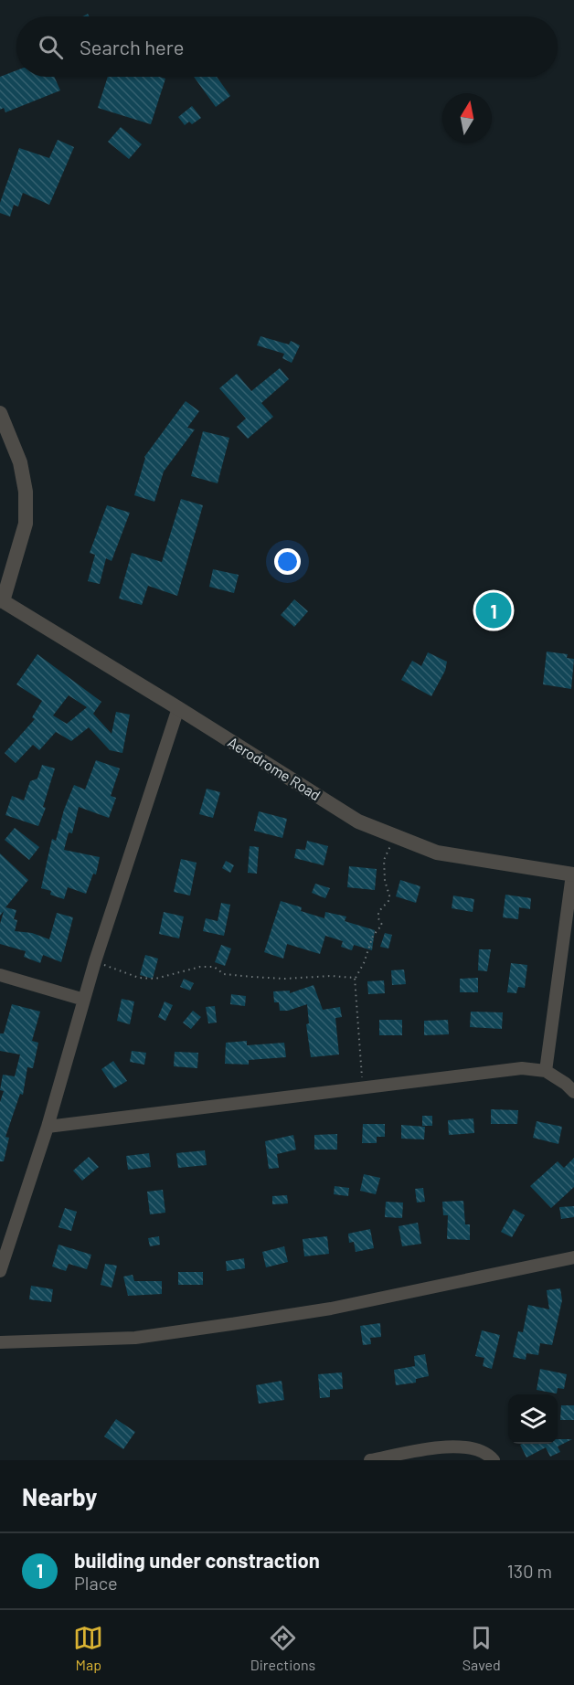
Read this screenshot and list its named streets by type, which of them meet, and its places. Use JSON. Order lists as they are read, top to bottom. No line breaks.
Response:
{"streets":{"street":["Aerodrome Road"]},"north":"top","page":{"search":"Search here","pins":"1","heading":"Nearby","list":[{"mark":"1","name":"building under constraction","note":"Place","value":"130 m"}],"nav":["Map","Directions","Saved"]}}
